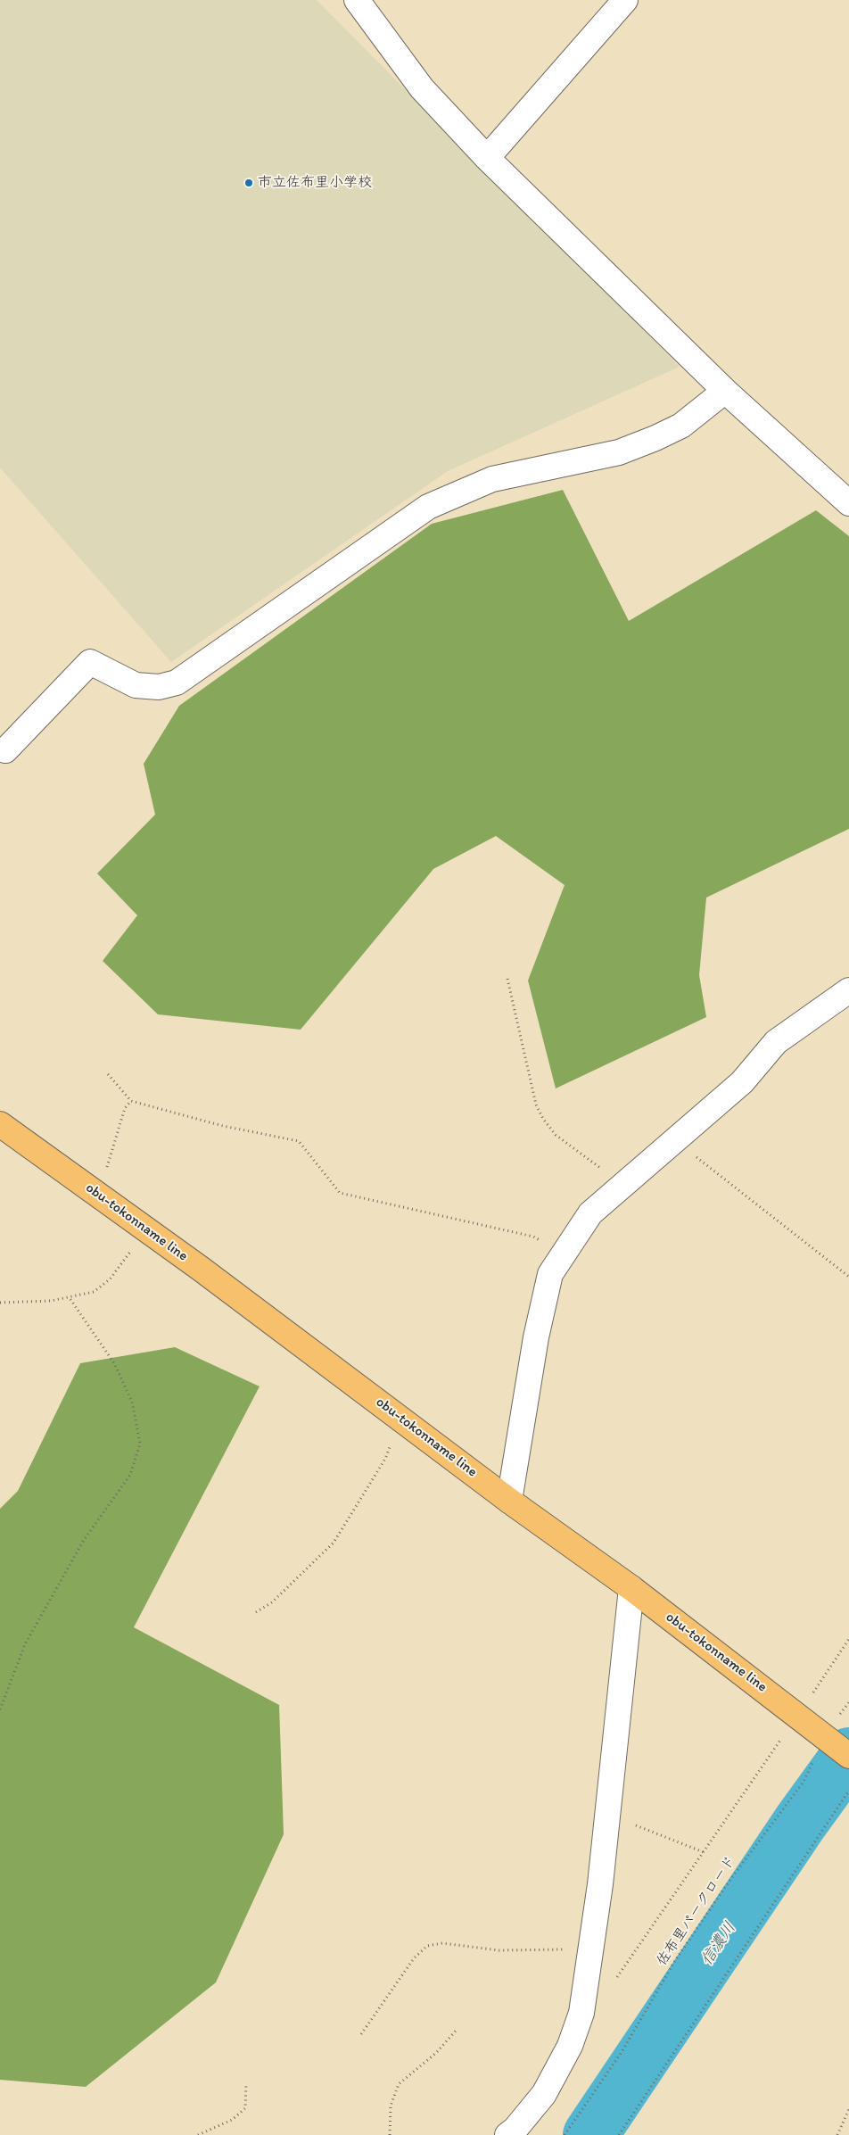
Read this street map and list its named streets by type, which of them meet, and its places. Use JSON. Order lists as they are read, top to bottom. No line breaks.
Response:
{"streets":{"main road":["obu-tokonname line"],"path":["佐布里パークロード"]},"crossings":[["obu-tokonname line","佐布里パークロード"]],"water":["信濃川"],"places":["市立佐布里小学校"]}
